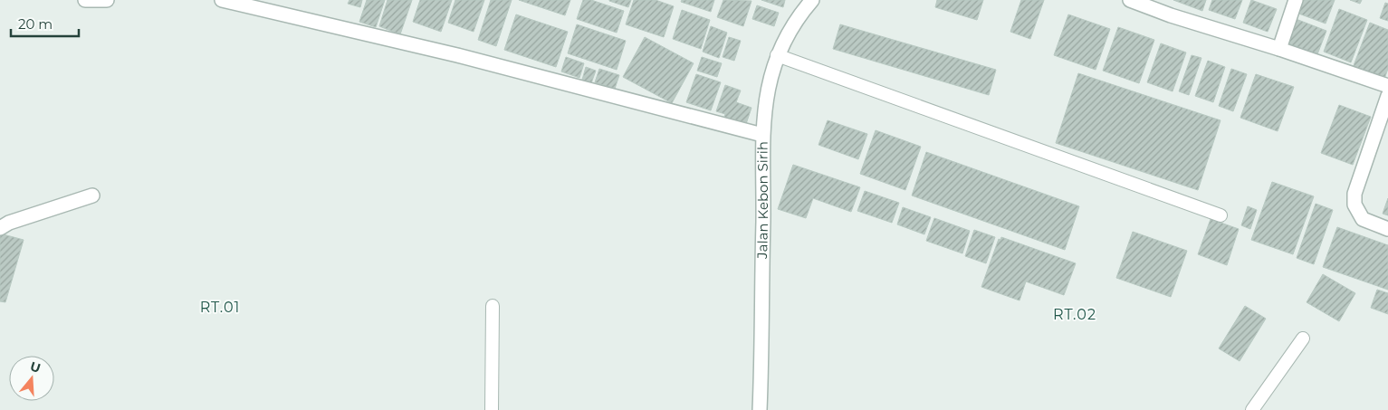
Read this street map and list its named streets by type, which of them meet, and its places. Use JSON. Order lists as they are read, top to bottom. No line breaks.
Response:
{"streets":{"street":["Jalan Kebon Sirih"]},"districts":["RT.01","RT.02"],"scale_bar":"20 m","north":"top"}
